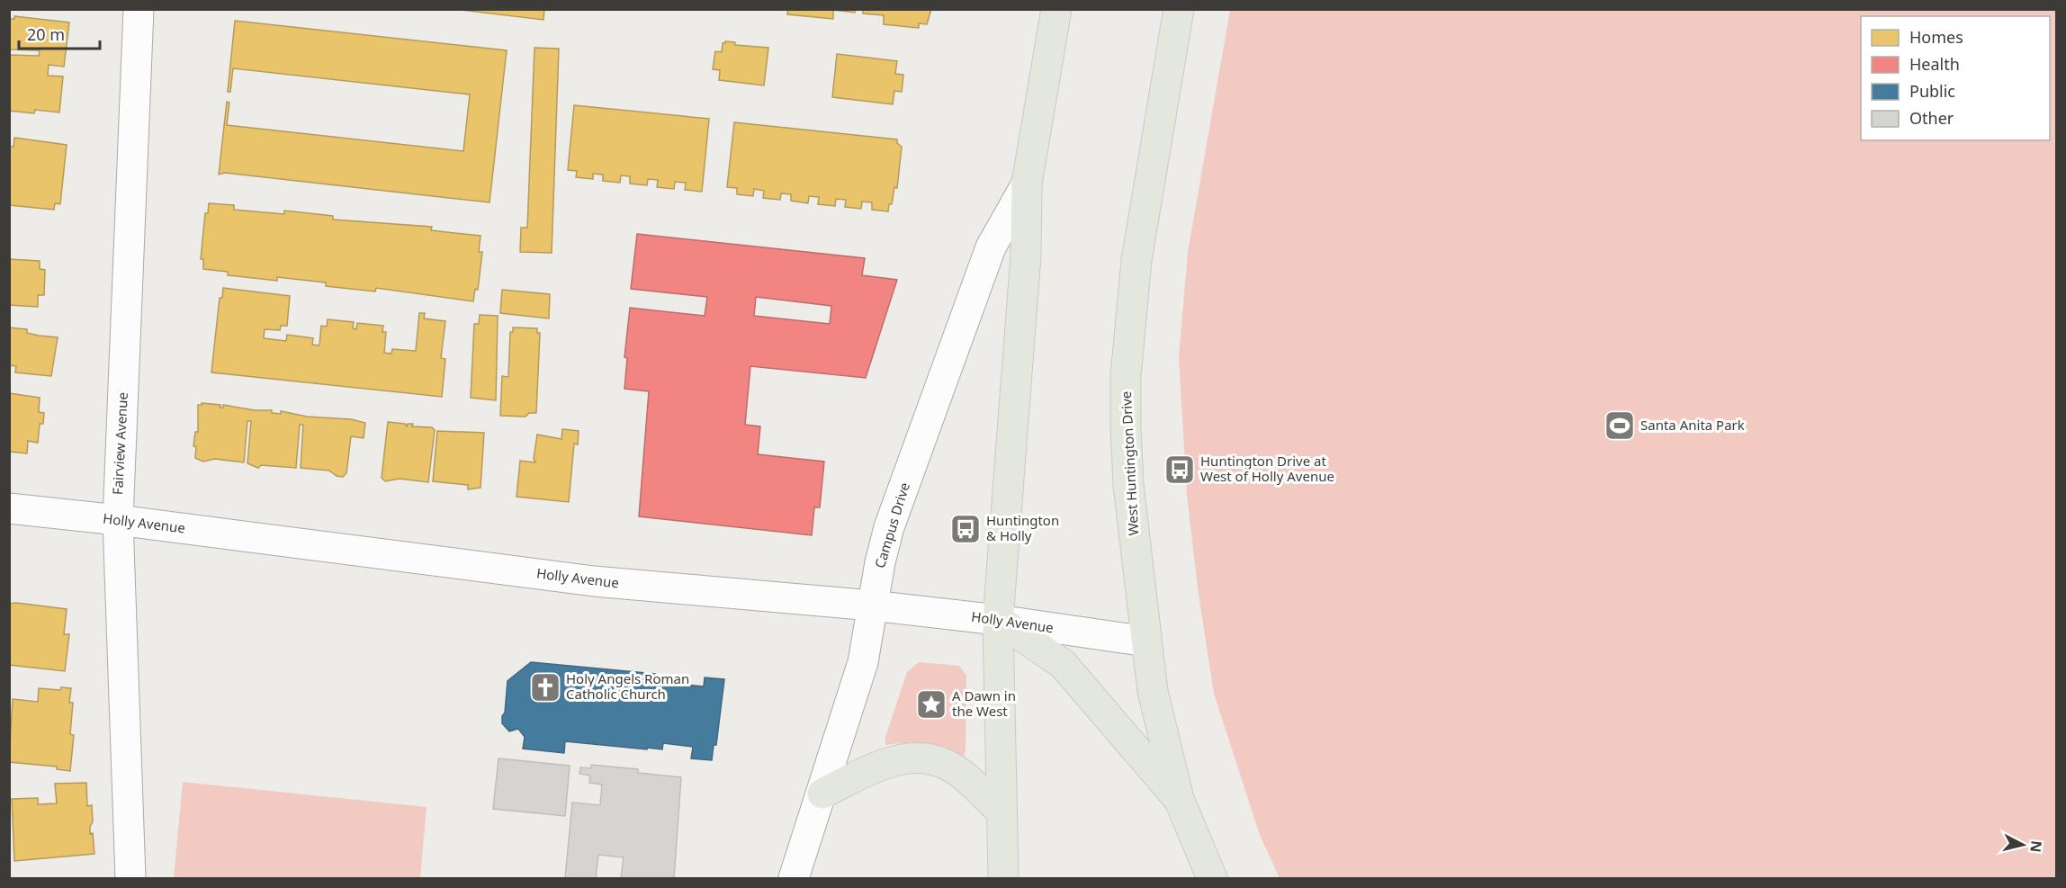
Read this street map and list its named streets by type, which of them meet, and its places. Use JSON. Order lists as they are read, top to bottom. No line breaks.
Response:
{"streets":{"main road":["West Huntington Drive"],"street":["Fairview Avenue","Holly Avenue","Campus Drive"]},"crossings":[["Fairview Avenue","Holly Avenue"],["West Huntington Drive","Holly Avenue"],["Holly Avenue","Campus Drive"]],"places":{"sports":["Santa Anita Park"],"bus stop":["Huntington Drive at West of Holly Avenue","Huntington & Holly"],"church":["Holy Angels Roman Catholic Church"],"place":["A Dawn in the West"]},"legend":["Homes","Health","Public","Other"],"scale_bar":"20 m","north":"right"}
